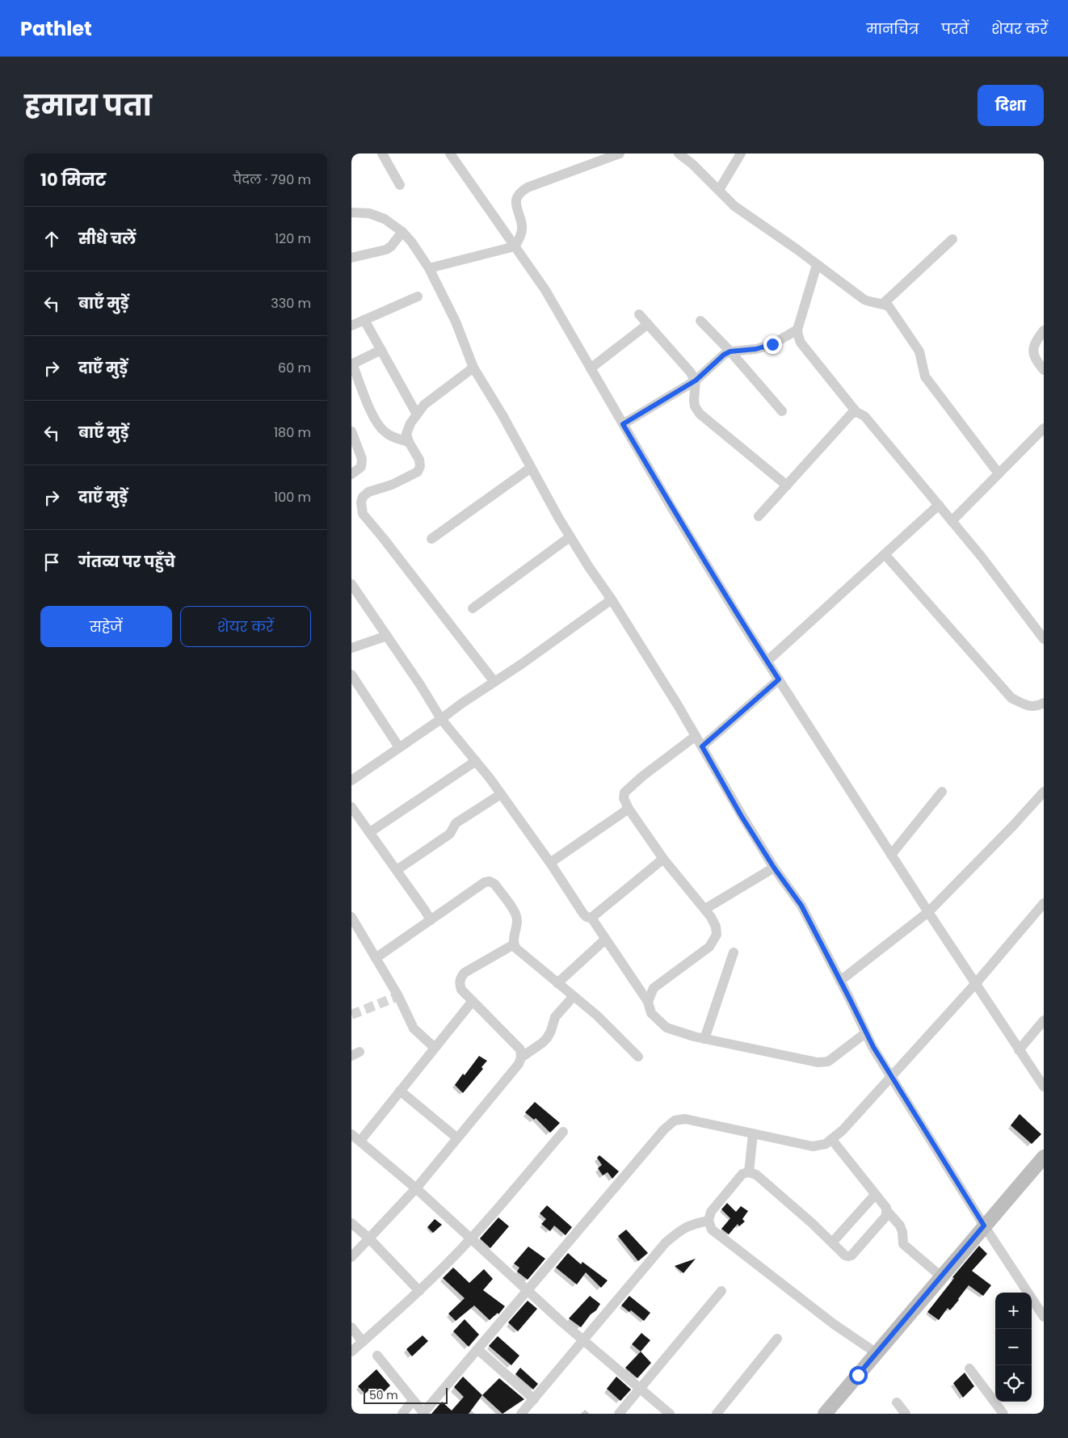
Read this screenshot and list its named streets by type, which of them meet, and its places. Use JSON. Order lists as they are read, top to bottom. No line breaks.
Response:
{"scale_bar":"50 m","page":{"header":"Pathlet","nav":["मानचित्र","परतें","शेयर करें"],"title":"हमारा पता","buttons":["दिशा",["सहेजें","शेयर करें"]],"heading":["10 मिनट","पैदल · 790 m"],"list":[["सीधे चलें","120 m"],["बाएँ मुड़ें","330 m"],["दाएँ मुड़ें","60 m"],["बाएँ मुड़ें","180 m"],["दाएँ मुड़ें","100 m"],"गंतव्य पर पहुँचे"],"map_buttons":["+","−"],"scale":"50 m"}}
